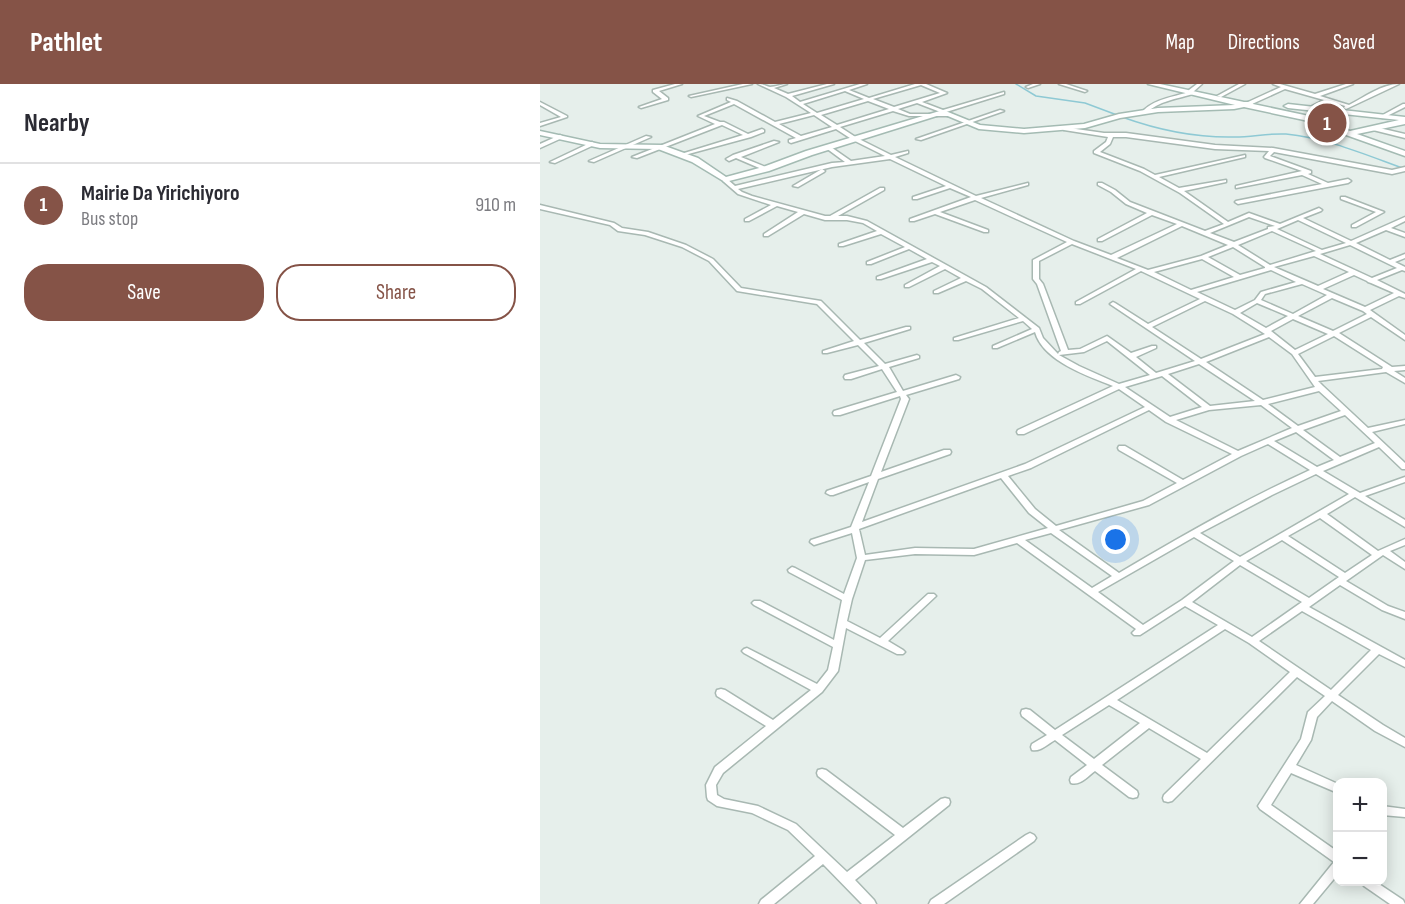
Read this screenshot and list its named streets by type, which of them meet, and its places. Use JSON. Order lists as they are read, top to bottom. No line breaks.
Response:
{"page":{"header":"Pathlet","nav":["Map","Directions","Saved"],"heading":"Nearby","pins":"1","list":[{"mark":"1","name":"Mairie Da Yirichiyoro","note":"Bus stop","value":"910 m"}],"buttons":["Save","Share"],"map_buttons":["+","−"]}}
